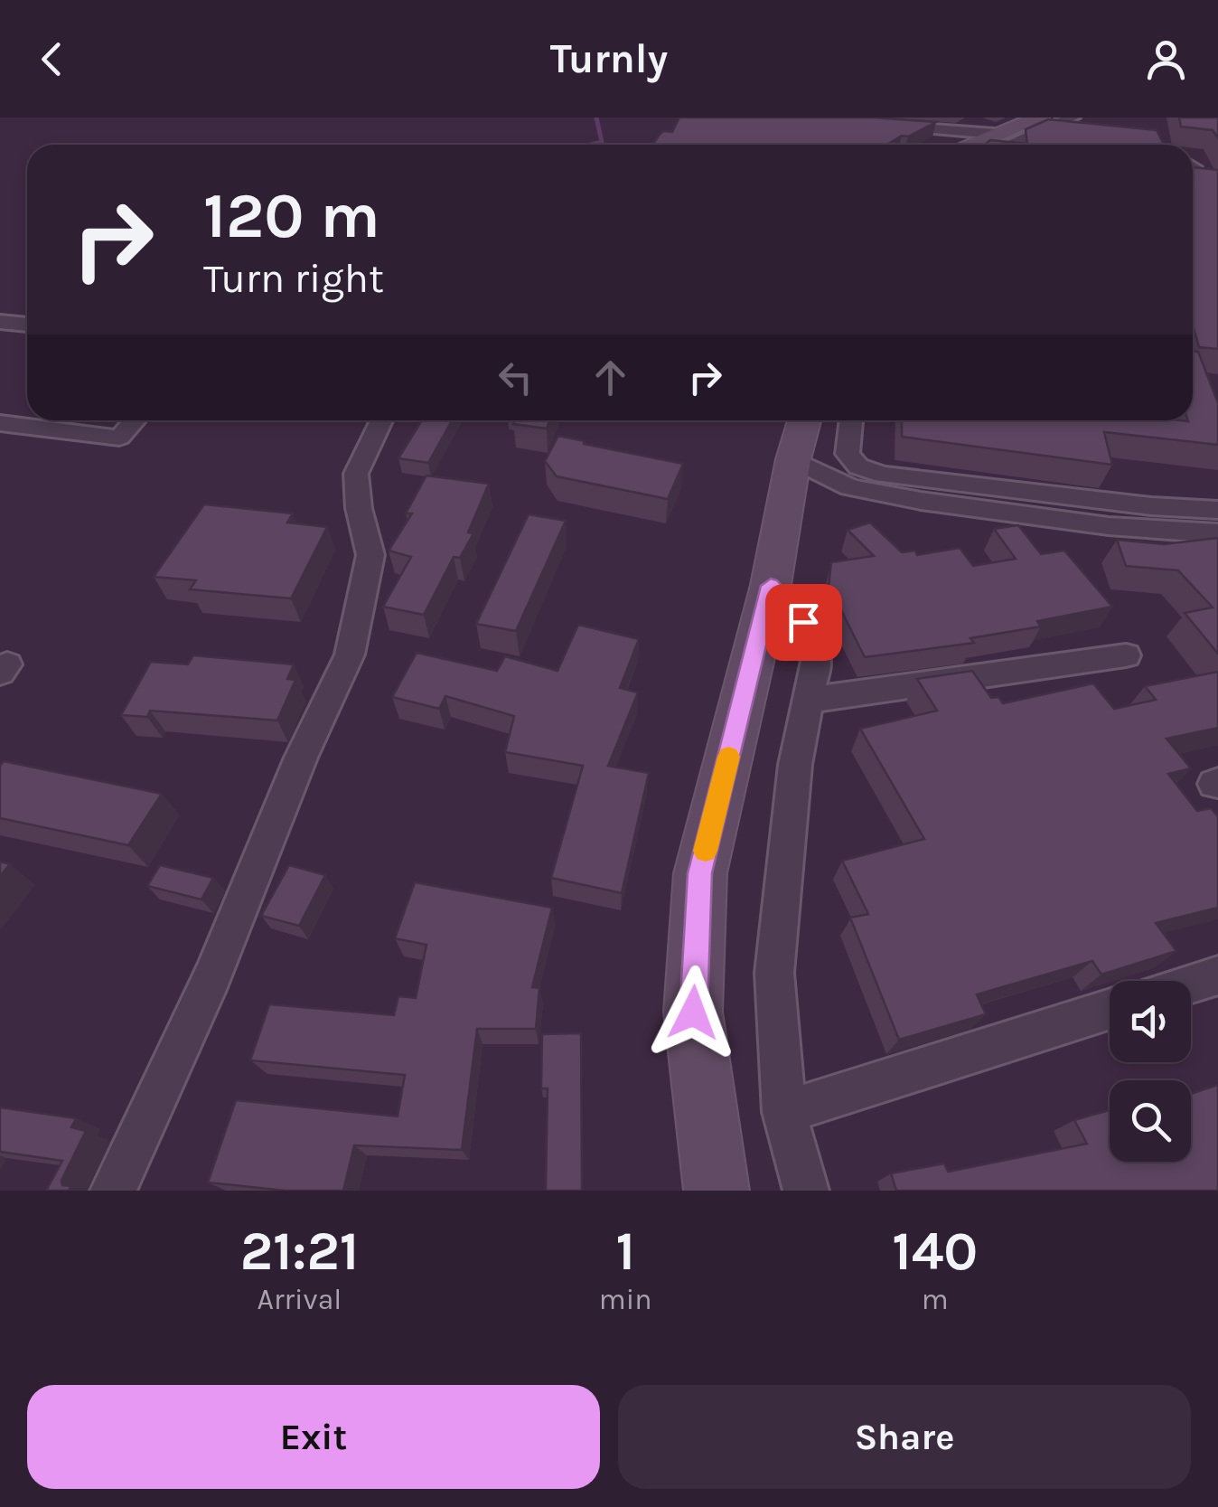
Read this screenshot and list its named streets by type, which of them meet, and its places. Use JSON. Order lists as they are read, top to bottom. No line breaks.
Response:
{"page":{"header":"Turnly","turn":["120 m","Turn right"],"eta":["21:21","Arrival","1","min","140","m"],"buttons":["Exit","Share"]}}
